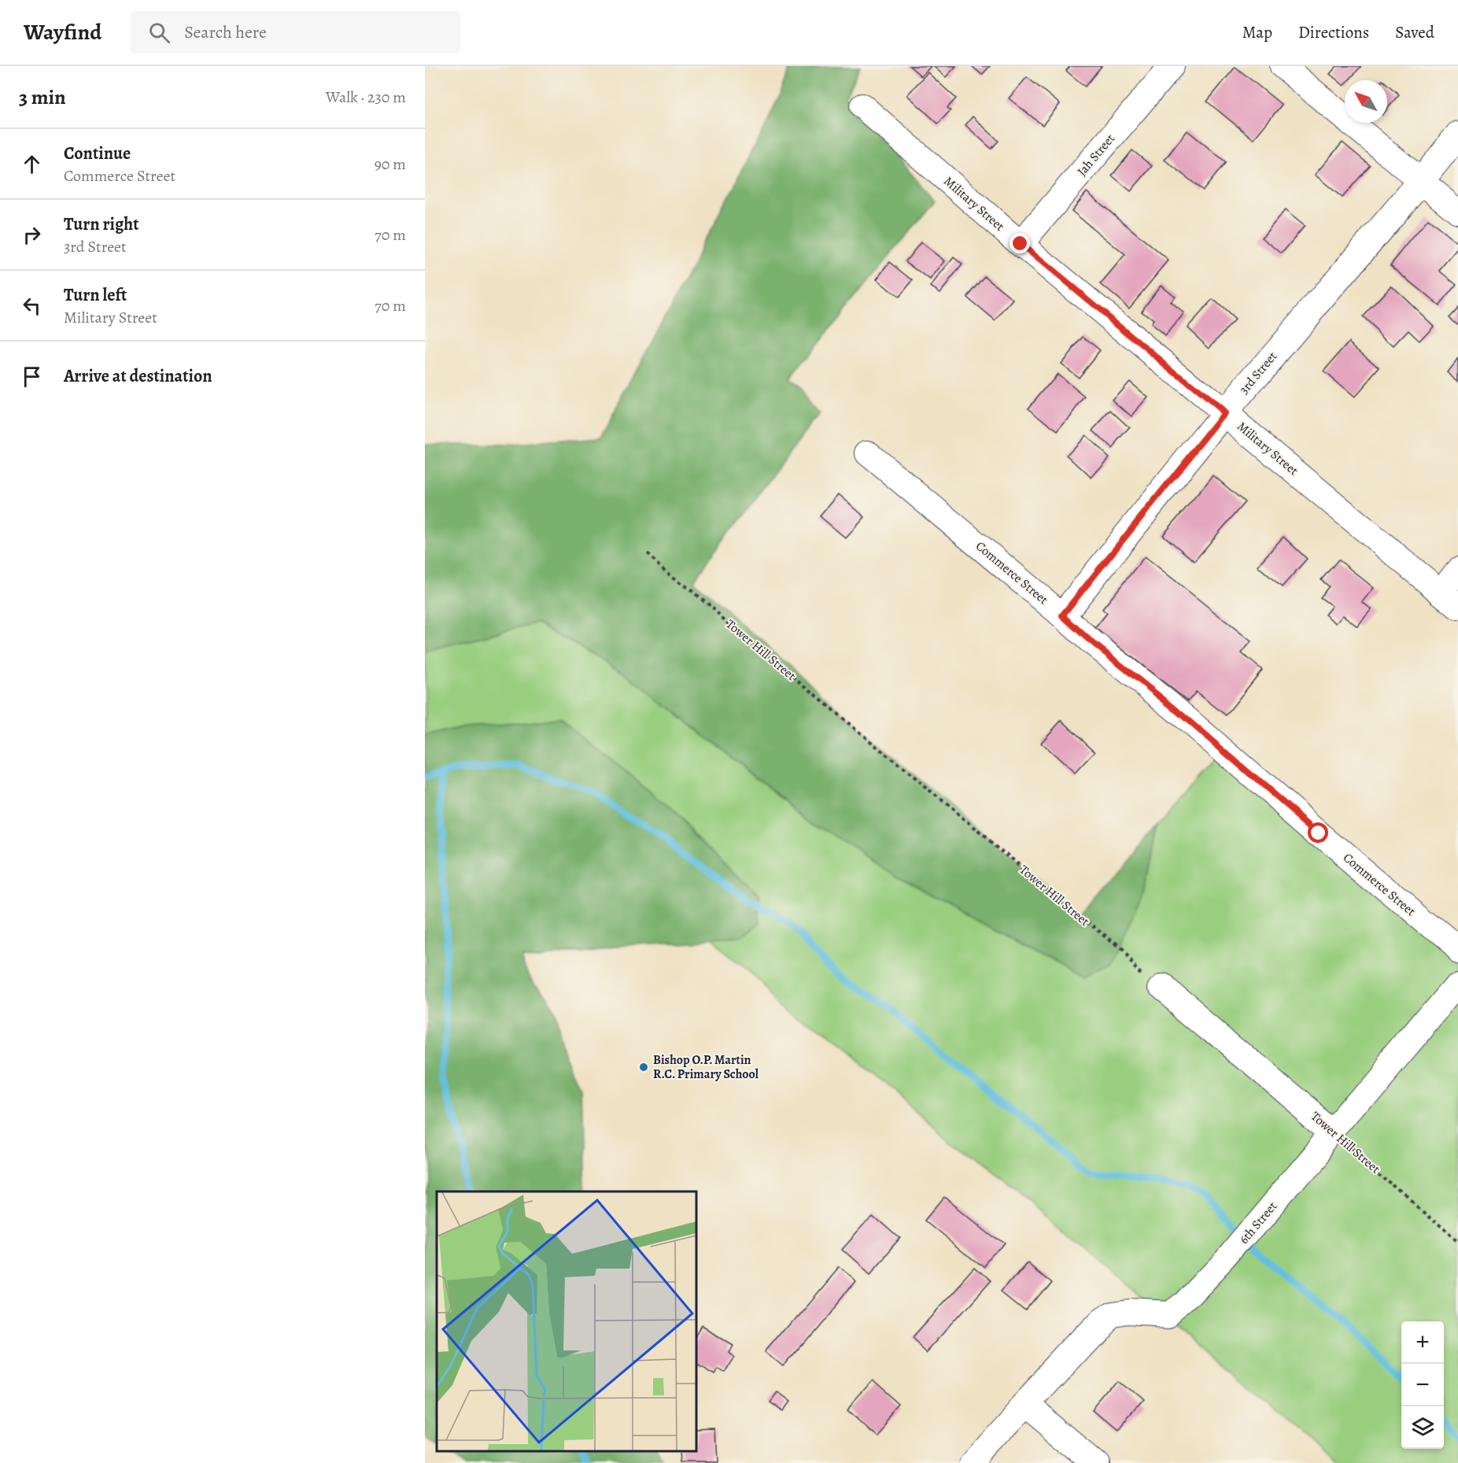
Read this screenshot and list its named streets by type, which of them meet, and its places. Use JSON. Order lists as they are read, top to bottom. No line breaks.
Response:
{"streets":{"street":["Jah Street","Military Street","3rd Street","Commerce Street","Tower Hill Street","6th Street"]},"crossings":[["Jah Street","Military Street"],["Military Street","3rd Street"],["3rd Street","Commerce Street"],["Tower Hill Street","6th Street"]],"places":["Bishop O.P. Martin R.C. Primary School"],"north":"top left","page":{"header":"Wayfind","search":"Search here","nav":["Map","Directions","Saved"],"heading":["3 min","Walk · 230 m"],"list":[["Continue","Commerce Street","90 m"],["Turn right","3rd Street","70 m"],["Turn left","Military Street","70 m"],"Arrive at destination"],"map_buttons":["+","−"]}}
